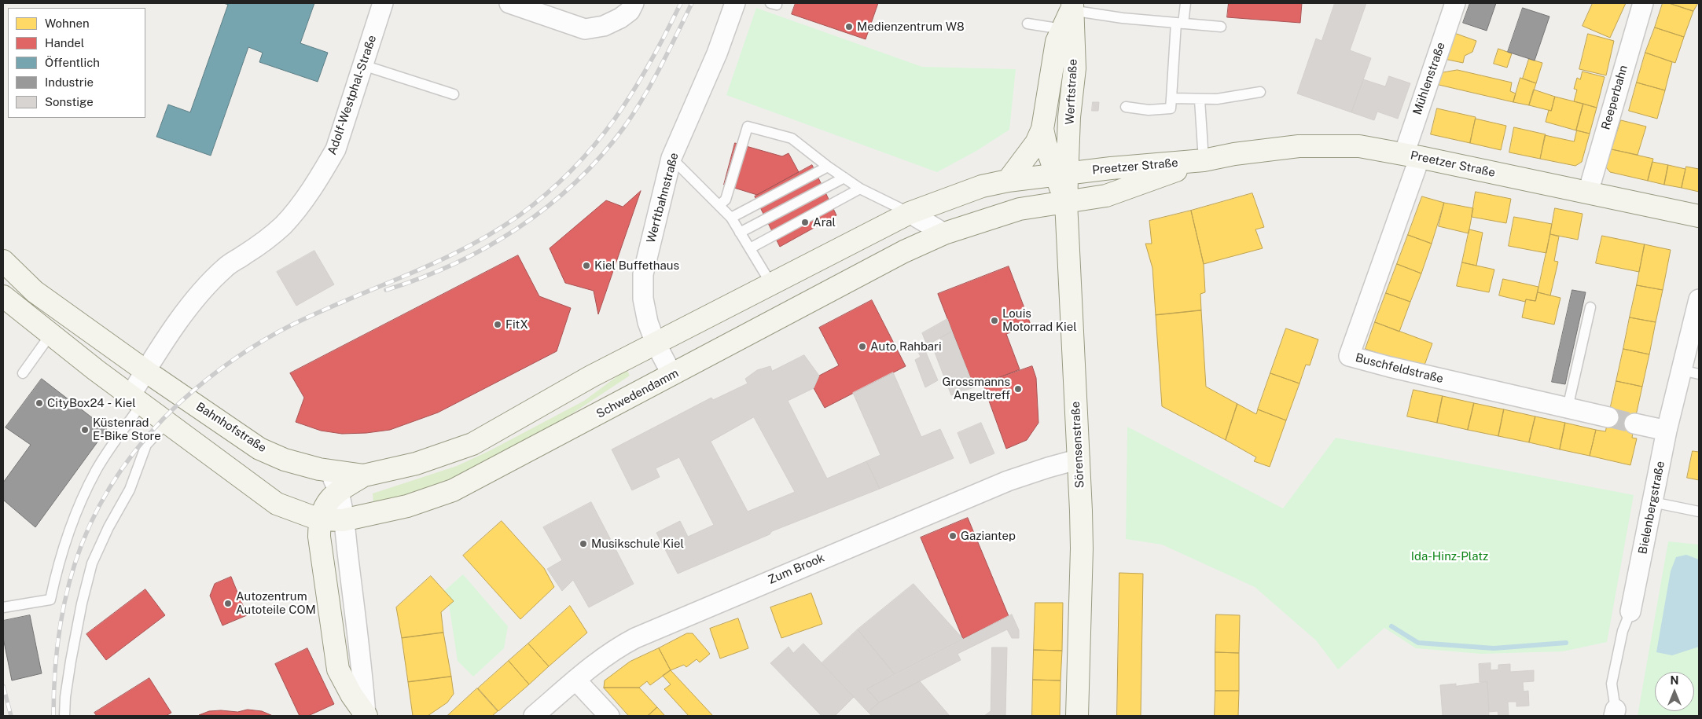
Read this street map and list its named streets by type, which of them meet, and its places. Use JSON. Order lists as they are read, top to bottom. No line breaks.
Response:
{"streets":{"main road":["Werftstraße","Preetzer Straße","Schwedendamm","Bahnhofstraße","Sörensenstraße"],"street":["Mühlenstraße","Adolf-Westphal-Straße","Reeperbahn","Werftbahnstraße","Buschfeldstraße","Bielenbergstraße","Zum Brook"]},"crossings":[["Mühlenstraße","Preetzer Straße"],["Mühlenstraße","Buschfeldstraße"],["Werftstraße","Preetzer Straße"],["Werftstraße","Sörensenstraße"],["Adolf-Westphal-Straße","Bahnhofstraße"],["Reeperbahn","Preetzer Straße"],["Preetzer Straße","Buschfeldstraße"],["Preetzer Straße","Schwedendamm"],["Preetzer Straße","Sörensenstraße"],["Werftbahnstraße","Schwedendamm"],["Schwedendamm","Sörensenstraße"],["Sörensenstraße","Zum Brook"]],"parks":["Ida-Hinz-Platz"],"places":["Medienzentrum W8","Aral","Kiel Buffethaus","Louis Motorrad Kiel","FitX","Auto Rahbari","Grossmanns Angeltreff","CityBox24 - Kiel","Küstenrad E-Bike Store","Gaziantep","Musikschule Kiel","Autozentrum Autoteile COM"],"legend":["Wohnen","Handel","Öffentlich","Industrie","Sonstige"],"north":"top"}
